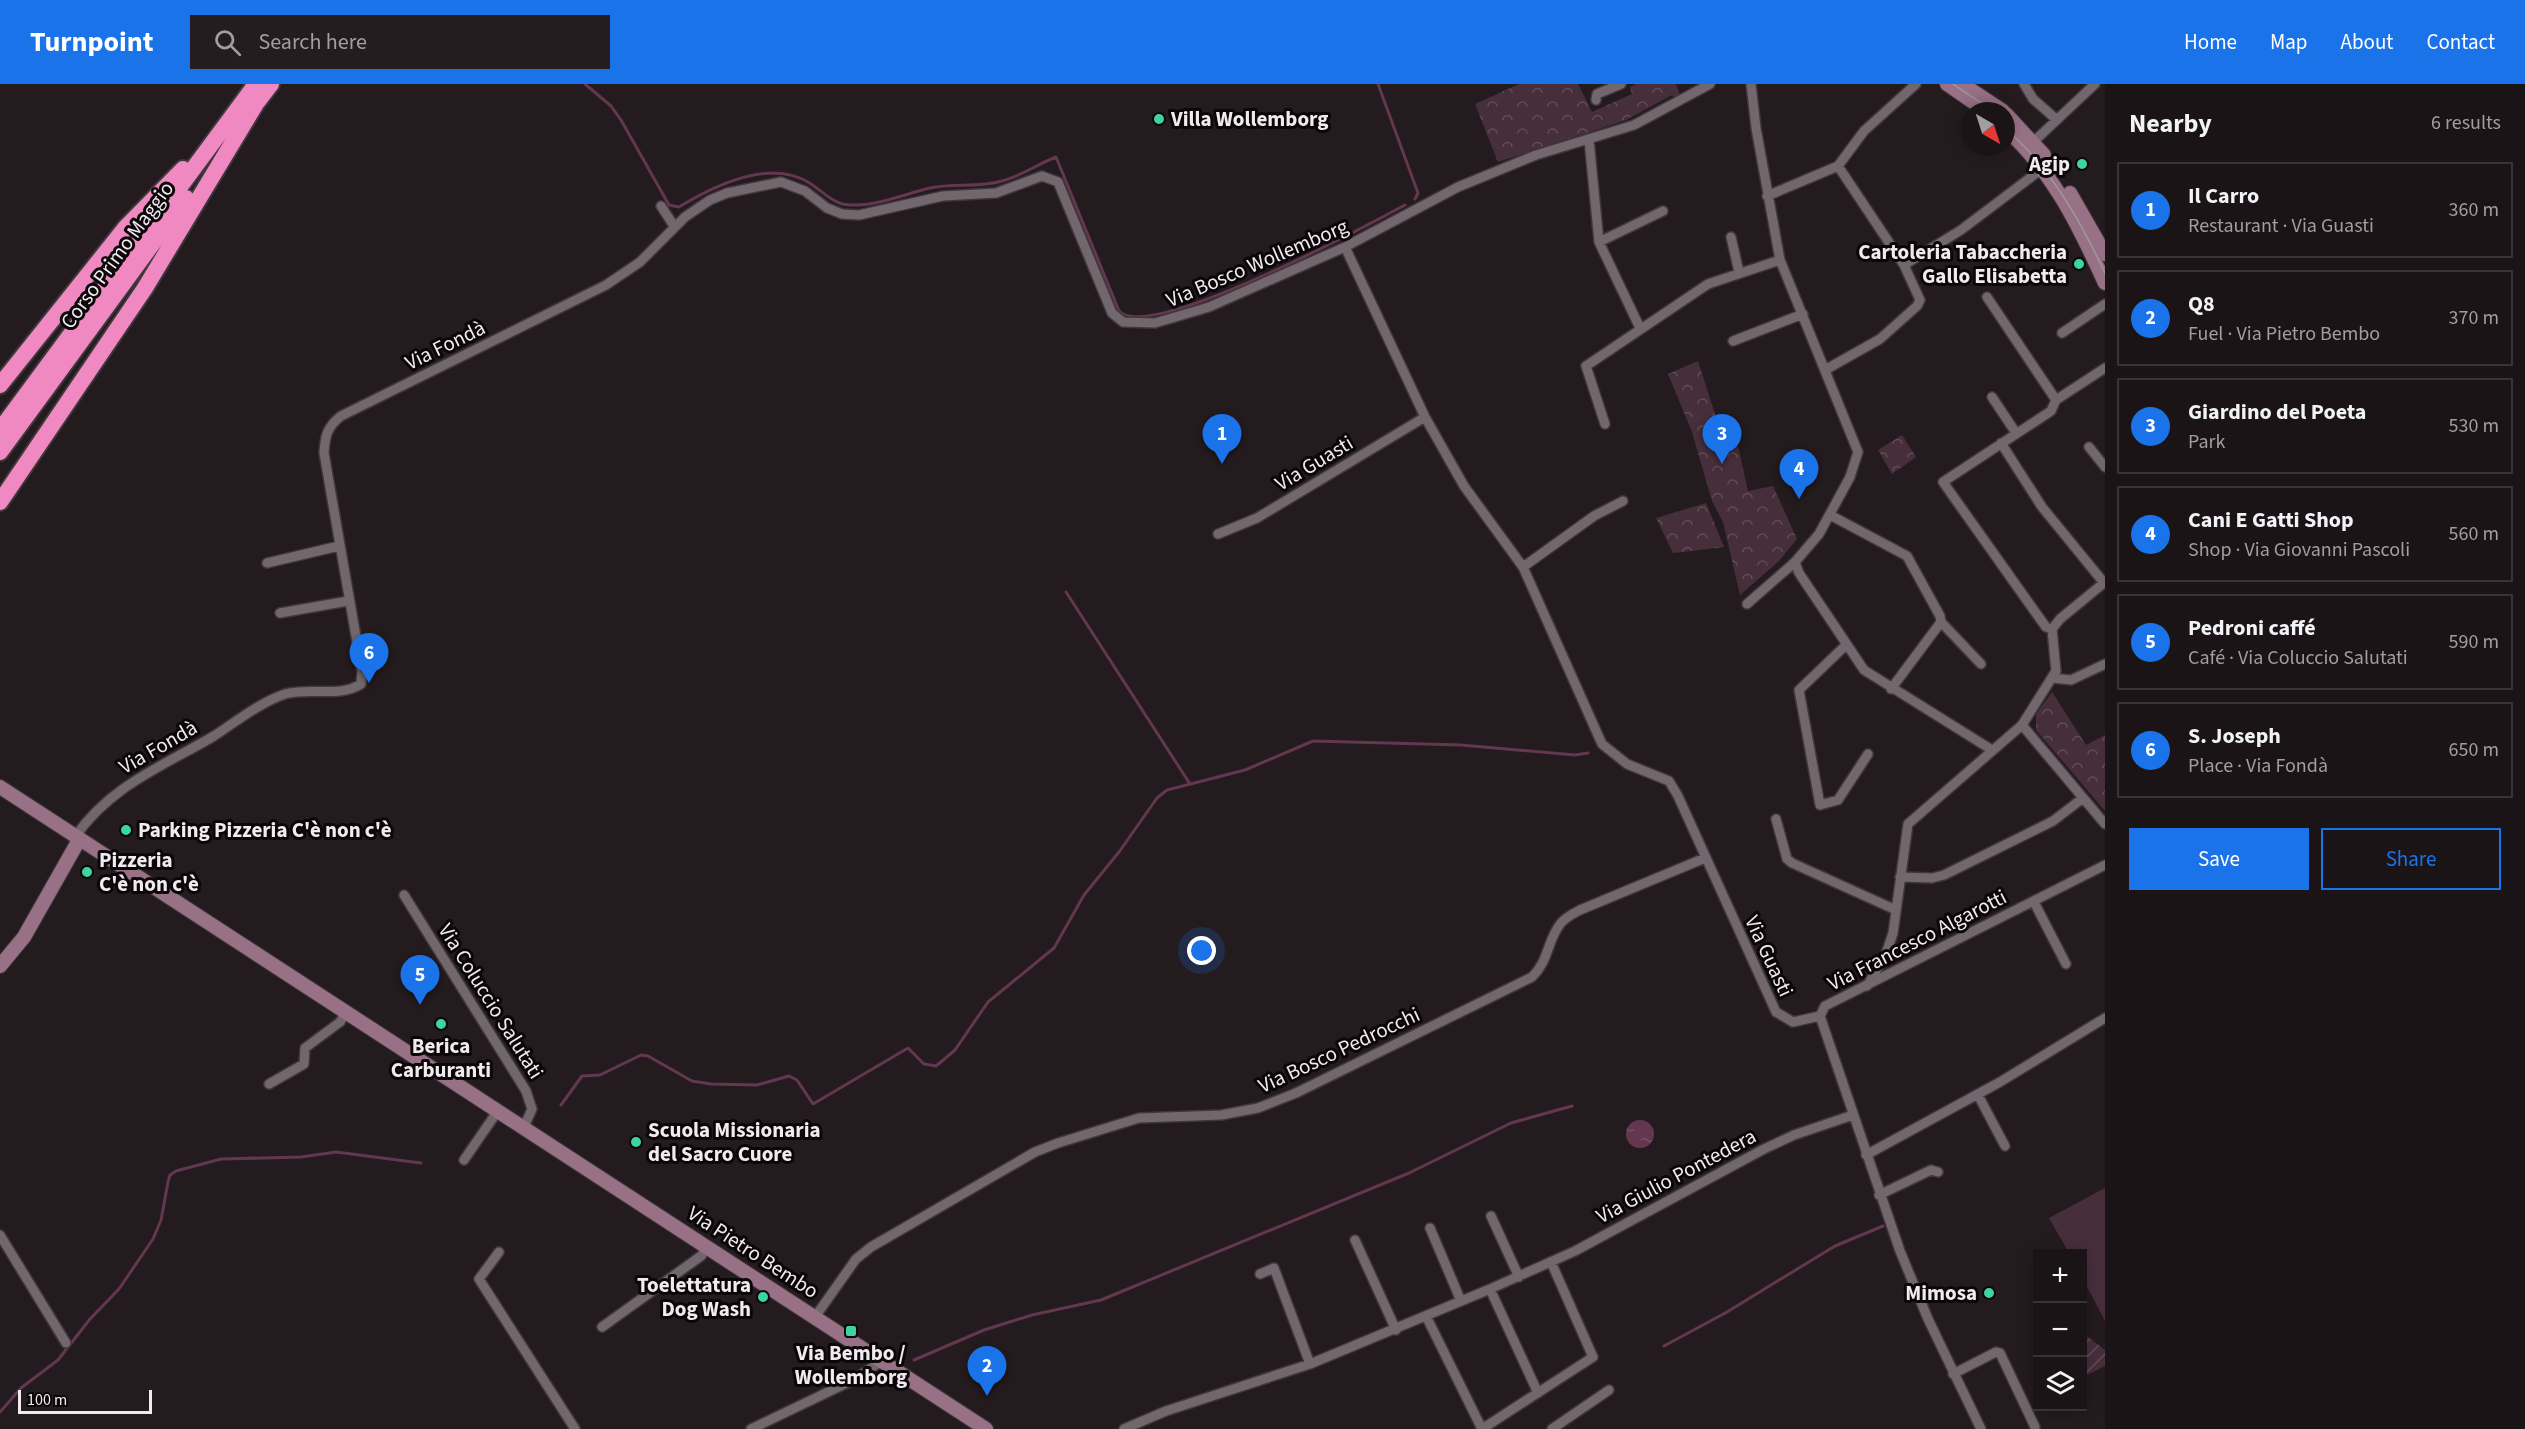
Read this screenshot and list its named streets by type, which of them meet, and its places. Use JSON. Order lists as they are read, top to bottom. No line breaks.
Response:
{"streets":{"highway":["Corso Primo Maggio"],"main road":["Via Pietro Bembo"],"street":["Via Bosco Wollemborg","Via Fondà","Via Guasti","Via Francesco Algarotti","Via Coluccio Salutati","Via Bosco Pedrocchi","Via Giulio Pontedera"]},"crossings":[["Via Bosco Wollemborg","Via Fondà"],["Via Bosco Wollemborg","Via Guasti"],["Via Fondà","Via Pietro Bembo"],["Via Guasti","Via Francesco Algarotti"],["Via Guasti","Via Bosco Pedrocchi"],["Via Coluccio Salutati","Via Pietro Bembo"],["Via Bosco Pedrocchi","Via Pietro Bembo"]],"places":{"other":["Villa Wollemborg","Agip","Cartoleria Tabaccheria Gallo Elisabetta","Parking Pizzeria C'è non c'è","Pizzeria C'è non c'è","Berica Carburanti","Scuola Missionaria del Sacro Cuore","Mimosa","Toelettatura Dog Wash"],"transit":["Via Bembo / Wollemborg"]},"scale_bar":"100 m","north":"bottom right","page":{"header":"Turnpoint","search":"Search here","nav":["Home","Map","About","Contact"],"heading":["Nearby","6 results"],"list":[{"mark":"1","name":"Il Carro","note":"Restaurant · Via Guasti","value":"360 m"},{"mark":"2","name":"Q8","note":"Fuel · Via Pietro Bembo","value":"370 m"},{"mark":"3","name":"Giardino del Poeta","note":"Park","value":"530 m"},{"mark":"4","name":"Cani E Gatti Shop","note":"Shop · Via Giovanni Pascoli","value":"560 m"},{"mark":"5","name":"Pedroni caffé","note":"Café · Via Coluccio Salutati","value":"590 m"},{"mark":"6","name":"S. Joseph","note":"Place · Via Fondà","value":"650 m"}],"pins":["1","3","4","6","5","2"],"buttons":["Save","Share"],"map_buttons":["+","−"],"scale":"100 m"}}
